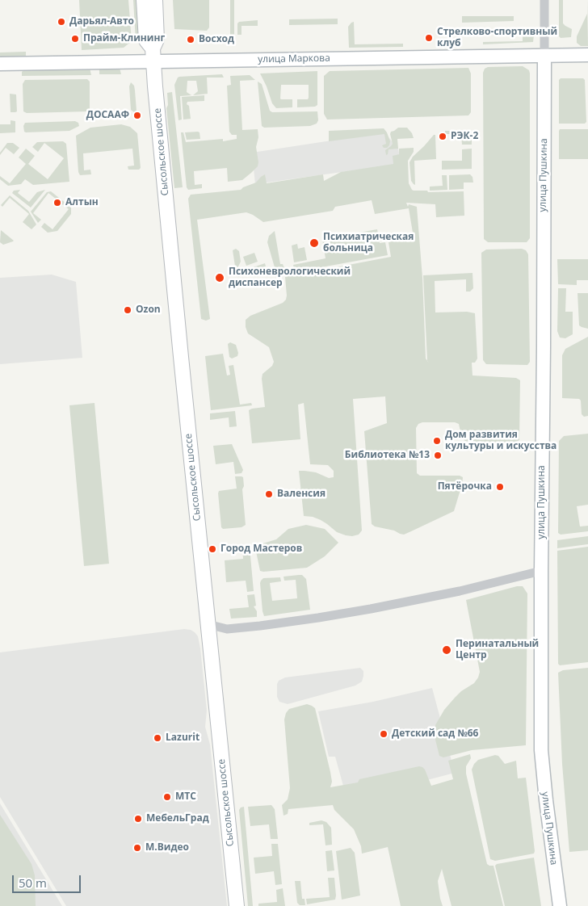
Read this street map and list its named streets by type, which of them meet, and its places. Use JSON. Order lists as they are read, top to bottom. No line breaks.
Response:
{"streets":{"main road":["Сысольское шоссе"],"street":["улица Маркова","улица Пушкина"]},"crossings":[["улица Маркова","Сысольское шоссе"],["улица Маркова","улица Пушкина"]],"places":["Дарьял-Авто","Стрелково-спортивный клуб","Прайм-Клининг","Восход","ДОСААФ","РЭК-2","Алтын","Психиатрическая больница","Психоневрологический диспансер","Ozon","Дом развития культуры и искусства","Библиотека №13","Пятёрочка","Валенсия","Город Мастеров","Перинатальный Центр","Детский сад №66","Lazurit","МТС","МебельГрад","М.Видео"],"scale_bar":"50 m"}
